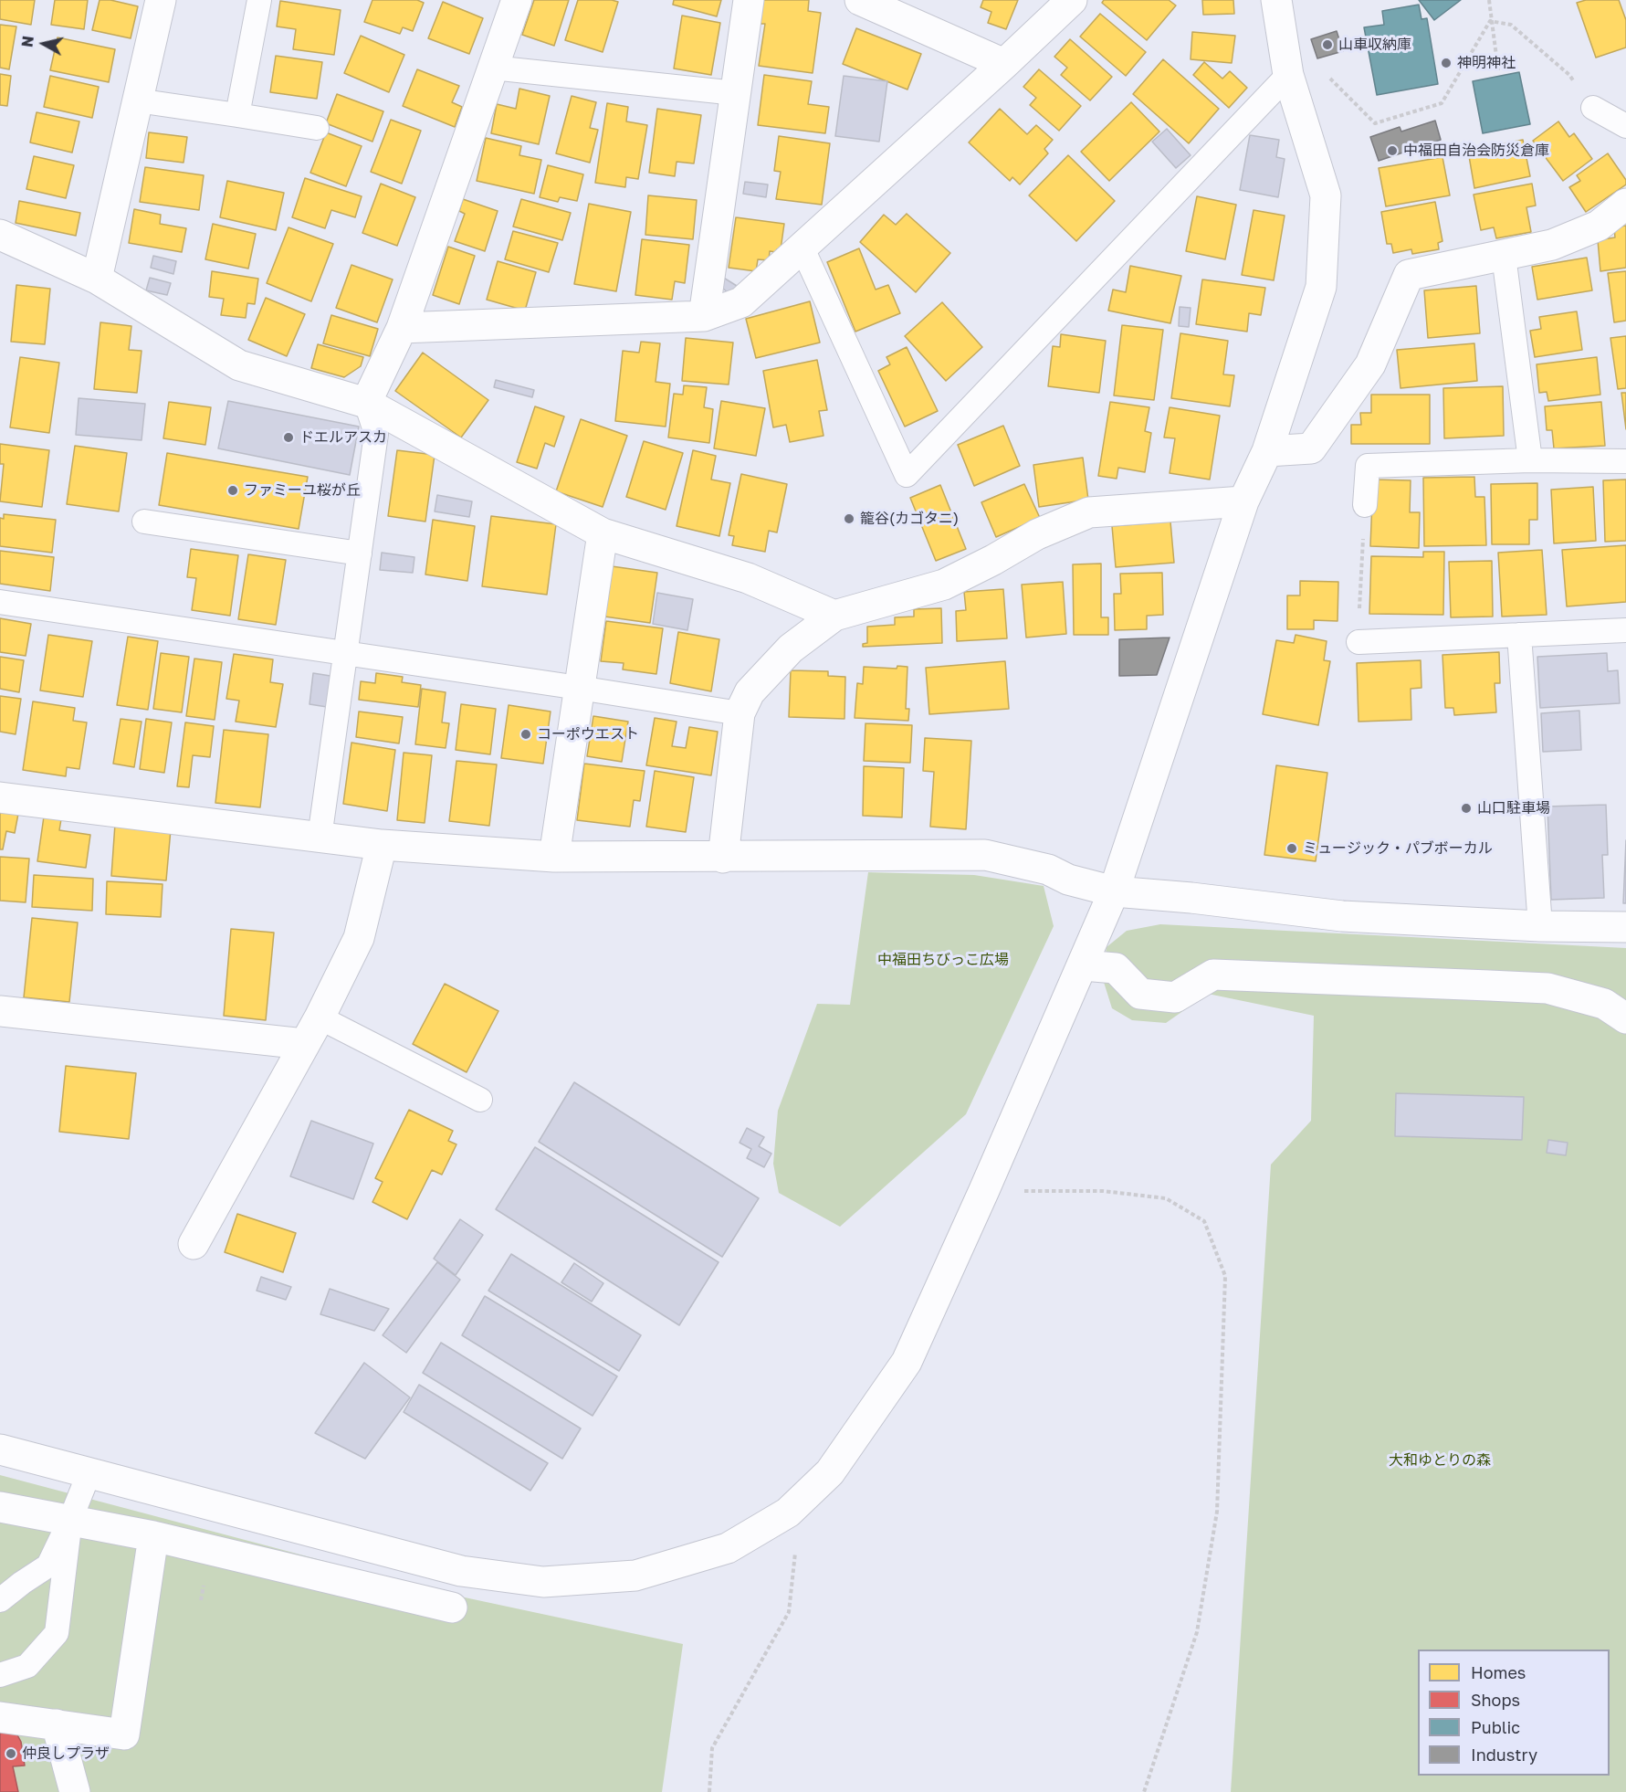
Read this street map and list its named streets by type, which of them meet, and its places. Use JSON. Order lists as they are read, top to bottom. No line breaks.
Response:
{"parks":["中福田ちびっこ広場","大和ゆとりの森"],"places":["山車収納庫","神明神社","中福田自治会防災倉庫","ドエルアスカ","ファミーユ桜が丘","籠谷(カゴタニ)","コーポウエスト","山口駐車場","ミュージック・パブボーカル","仲良しプラザ"],"legend":["Homes","Shops","Public","Industry"],"north":"left"}
